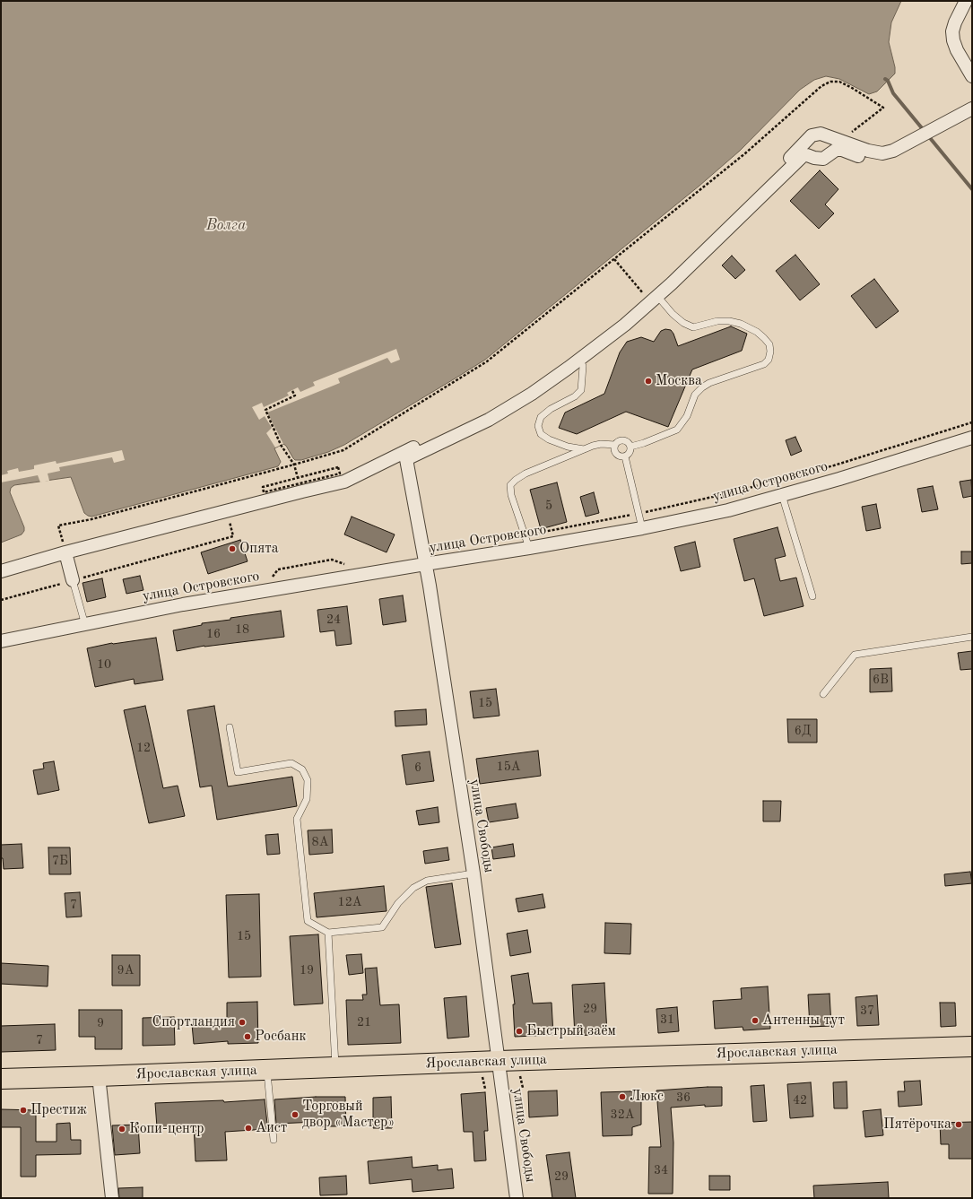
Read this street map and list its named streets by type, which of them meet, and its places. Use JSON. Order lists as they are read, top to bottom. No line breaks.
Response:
{"streets":{"main road":["Ярославская улица"],"street":["улица Островского","улица Свободы"]},"crossings":[["улица Островского","улица Свободы"],["улица Свободы","Ярославская улица"]],"water":["Волга"],"places":["Москва","Опята","Антенны тут","Спортландия","Быстрый заём","Росбанк","Люкс","Престиж","Торговый двор «Мастер»","Пятёрочка","Аист","Копи-центр"],"house_numbers":["5","24","18","16","10","6В","15","6Д","12","15А","6","8А","7Б","12А","7","15","9А","19","29","37","31","21","9","7","36","42","32А","34","29"]}
